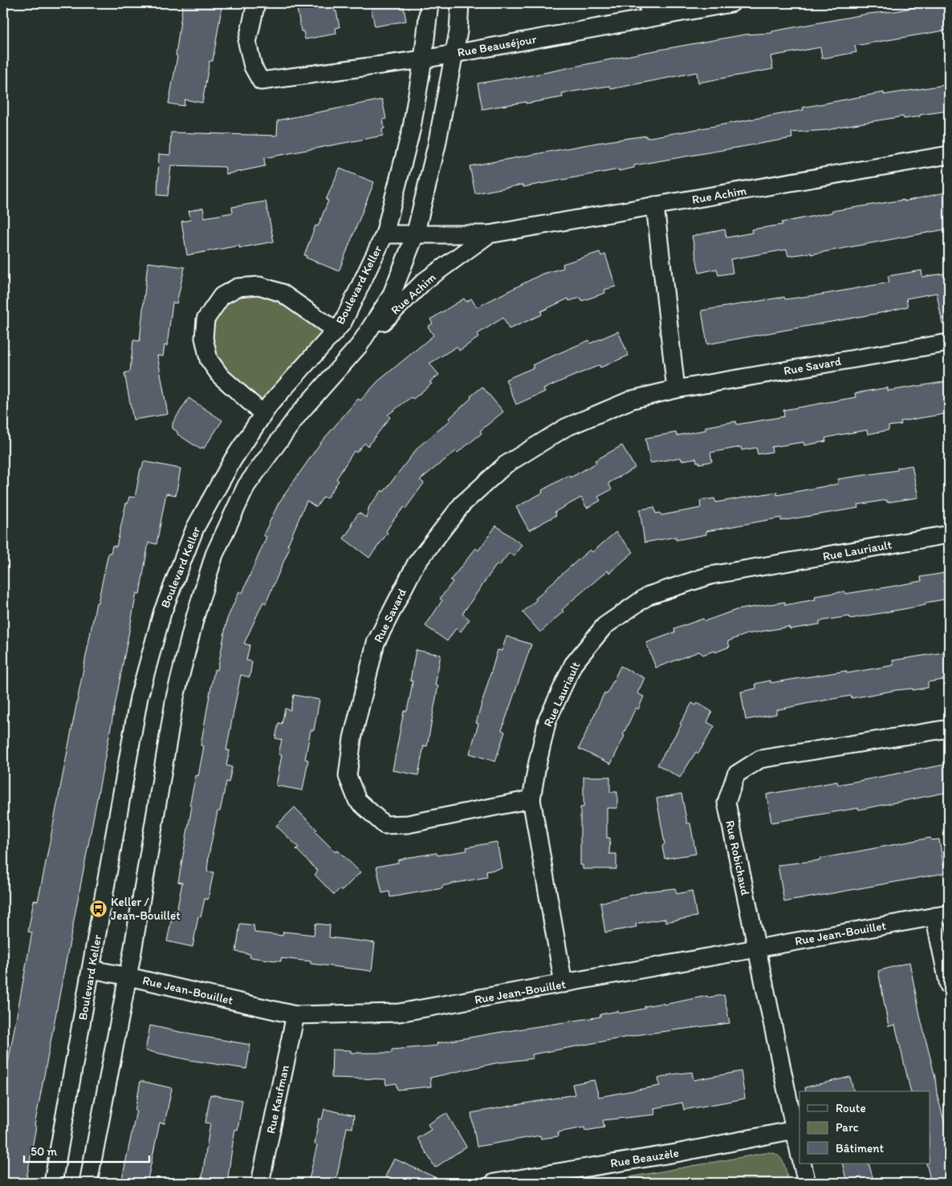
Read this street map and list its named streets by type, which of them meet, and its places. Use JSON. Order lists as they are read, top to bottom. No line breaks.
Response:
{"streets":{"street":["Rue Beauséjour","Rue Achim","Boulevard Keller","Rue Savard","Rue Lauriault","Rue Robichaud","Rue Jean-Bouillet","Rue Kaufman","Rue Beauzèle"]},"crossings":[["Rue Beauséjour","Boulevard Keller"],["Rue Achim","Boulevard Keller"],["Boulevard Keller","Rue Jean-Bouillet"],["Rue Savard","Rue Lauriault"],["Rue Lauriault","Rue Jean-Bouillet"],["Rue Robichaud","Rue Jean-Bouillet"],["Rue Robichaud","Rue Beauzèle"],["Rue Jean-Bouillet","Rue Kaufman"]],"places":{"bus stop":["Keller / Jean-Bouillet"]},"legend":["Route","Parc","Bâtiment"],"scale_bar":"50 m"}
